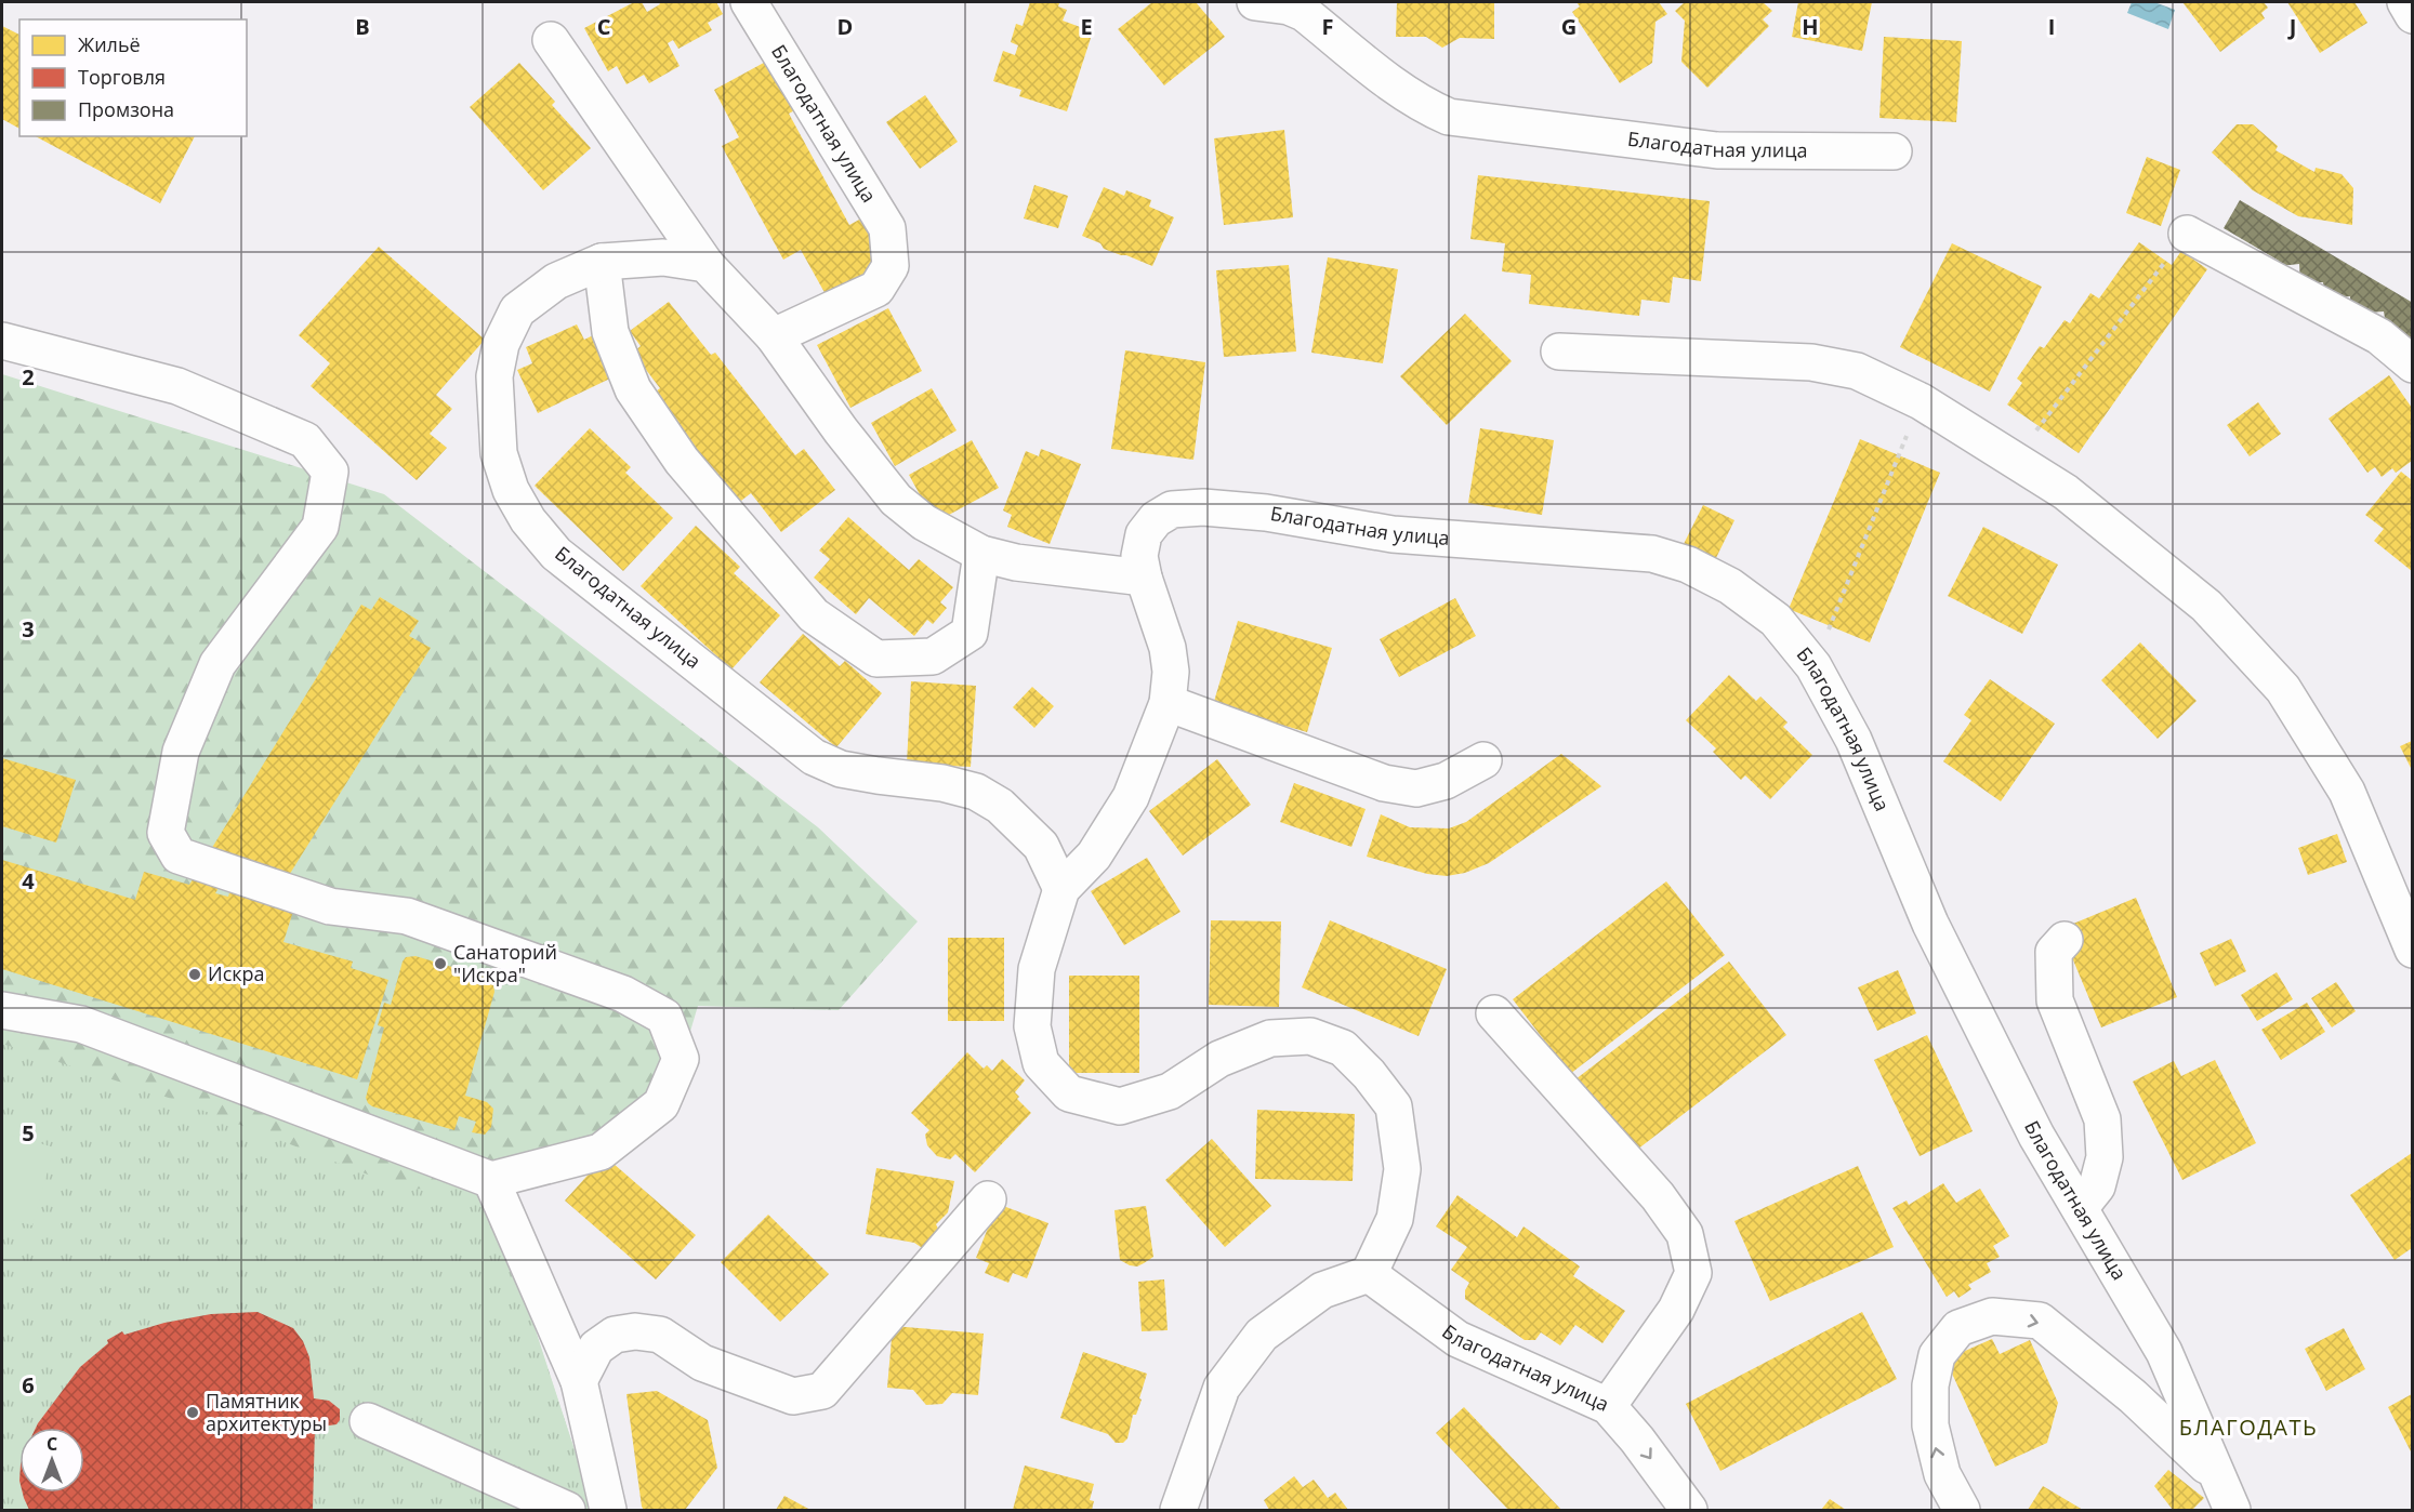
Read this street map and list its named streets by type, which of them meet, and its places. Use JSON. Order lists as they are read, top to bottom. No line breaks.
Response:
{"streets":{"street":["Благодатная улица"]},"districts":["БЛАГОДАТЬ"],"places":["Санаторий \"Искра\"","Искра","Памятник архитектуры"],"legend":["Жильё","Торговля","Промзона"],"north":"top","grid":{"columns":["B","C","D","E","F","G","H","I","J"],"rows":["2","3","4","5","6"]}}
